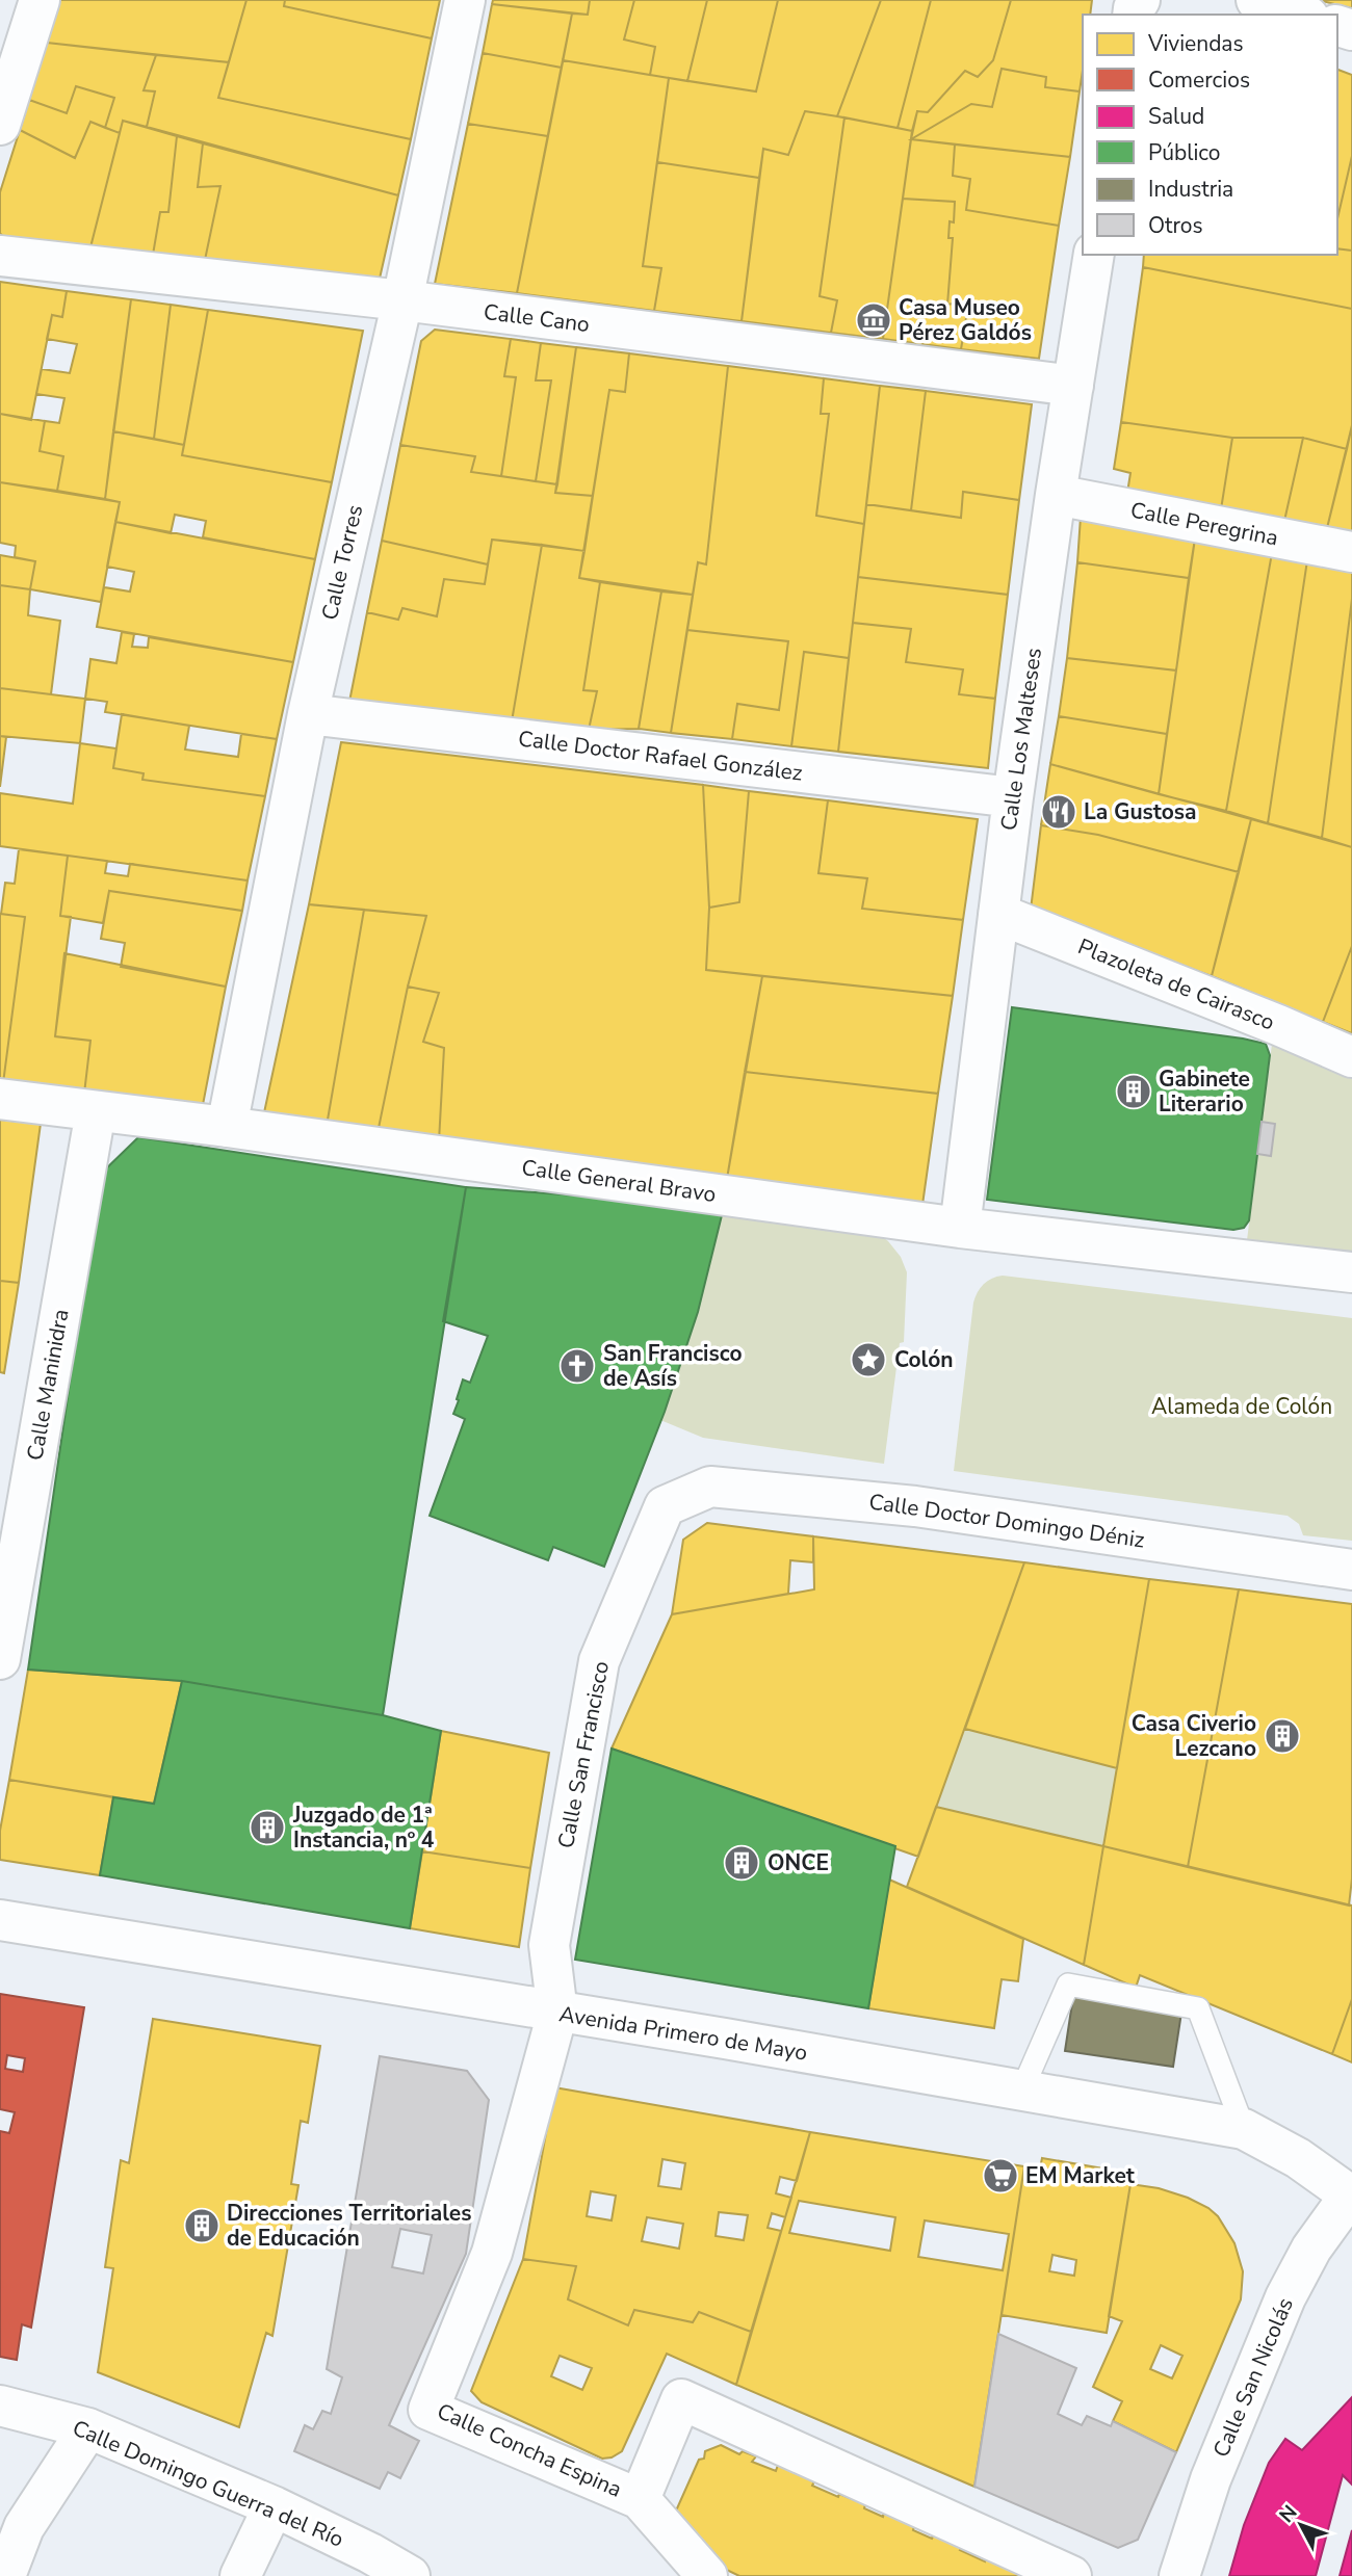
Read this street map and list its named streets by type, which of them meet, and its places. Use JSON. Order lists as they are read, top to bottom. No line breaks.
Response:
{"streets":{"street":["Calle Cano","Calle Peregrina","Calle Torres","Calle Los Malteses","Calle Doctor Rafael González","Plazoleta de Cairasco","Calle General Bravo","Calle Maninidra","Calle Doctor Domingo Déniz","Calle San Francisco","Avenida Primero de Mayo","Calle San Nicolás","Calle Concha Espina","Calle Domingo Guerra del Río"]},"crossings":[["Calle Cano","Calle Torres"],["Calle Cano","Calle Los Malteses"],["Calle Peregrina","Calle Los Malteses"],["Calle Torres","Calle Doctor Rafael González"],["Calle Torres","Calle General Bravo"],["Calle Los Malteses","Calle Doctor Rafael González"],["Calle Los Malteses","Plazoleta de Cairasco"],["Calle Los Malteses","Calle General Bravo"],["Calle General Bravo","Calle Maninidra"],["Calle Doctor Domingo Déniz","Calle San Francisco"],["Calle San Francisco","Avenida Primero de Mayo"],["Calle San Francisco","Calle Concha Espina"],["Avenida Primero de Mayo","Calle San Nicolás"],["Avenida Primero de Mayo","Calle Concha Espina"]],"parks":["Alameda de Colón"],"places":{"museum":["Casa Museo Pérez Galdós"],"restaurant":["La Gustosa"],"building":["Gabinete Literario","Casa Civerio Lezcano","Juzgado de 1ª Instancia, nº 4","ONCE","Direcciones Territoriales de Educación"],"place":["Colón"],"church":["San Francisco de Asís"],"supermarket":["EM Market"]},"legend":["Viviendas","Comercios","Salud","Público","Industria","Otros"],"north":"top left"}
